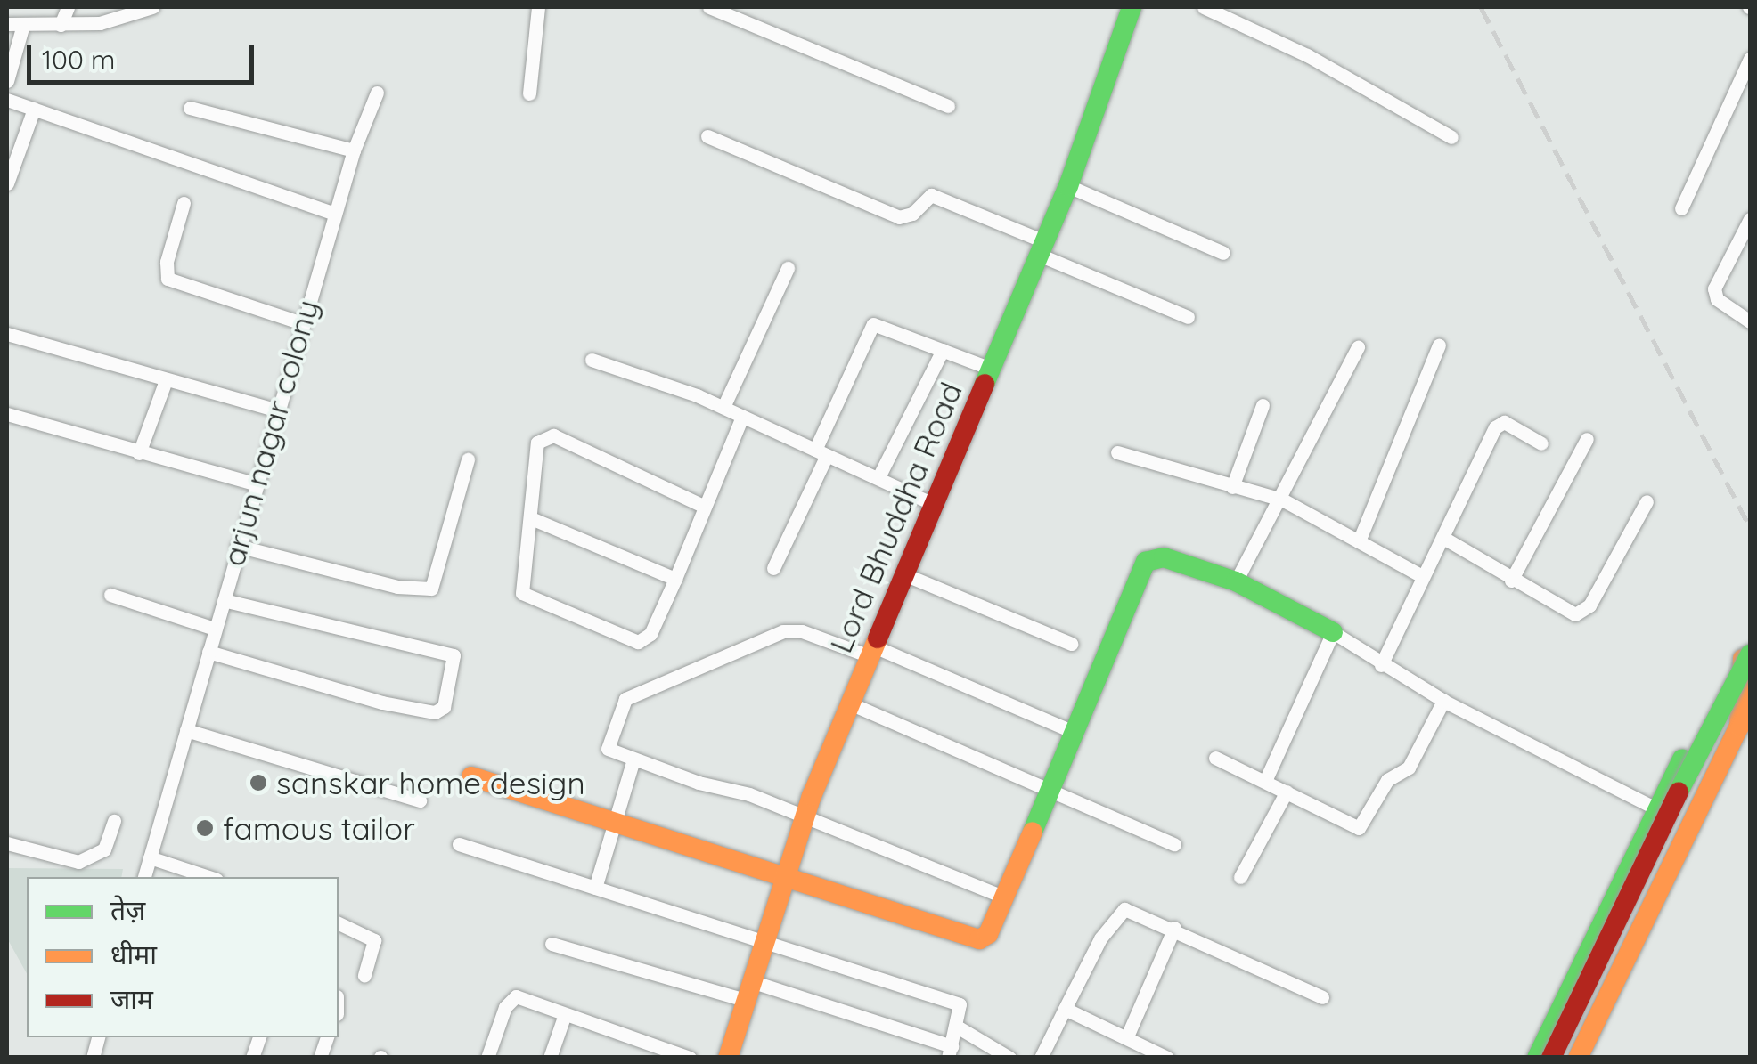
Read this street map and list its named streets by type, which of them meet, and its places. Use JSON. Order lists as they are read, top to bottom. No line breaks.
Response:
{"streets":{"street":["arjun nagar colony","Lord Bhuddha Road"]},"places":["sanskar home design","famous tailor"],"legend":["तेज़","धीमा","जाम"],"scale_bar":"100 m"}
